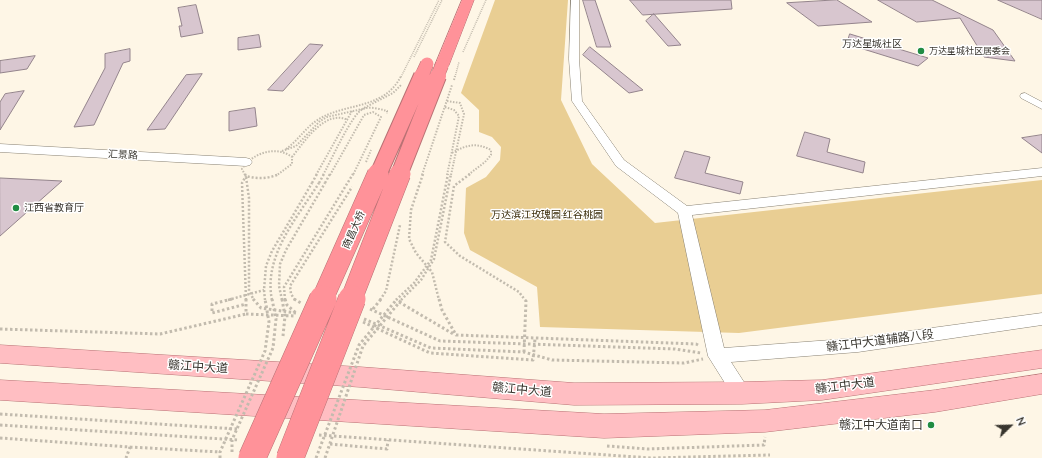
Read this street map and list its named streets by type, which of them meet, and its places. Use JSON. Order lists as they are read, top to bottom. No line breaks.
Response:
{"streets":{"highway":["南昌大桥"],"main road":["赣江中大道"],"street":["汇景路","赣江中大道辅路八段"]},"districts":["万达星城社区"],"parks":["万达滨江玫瑰园·红谷桃园"],"places":["万达星城社区居委会","江西省教育厅","赣江中大道南口"],"north":"top right"}
